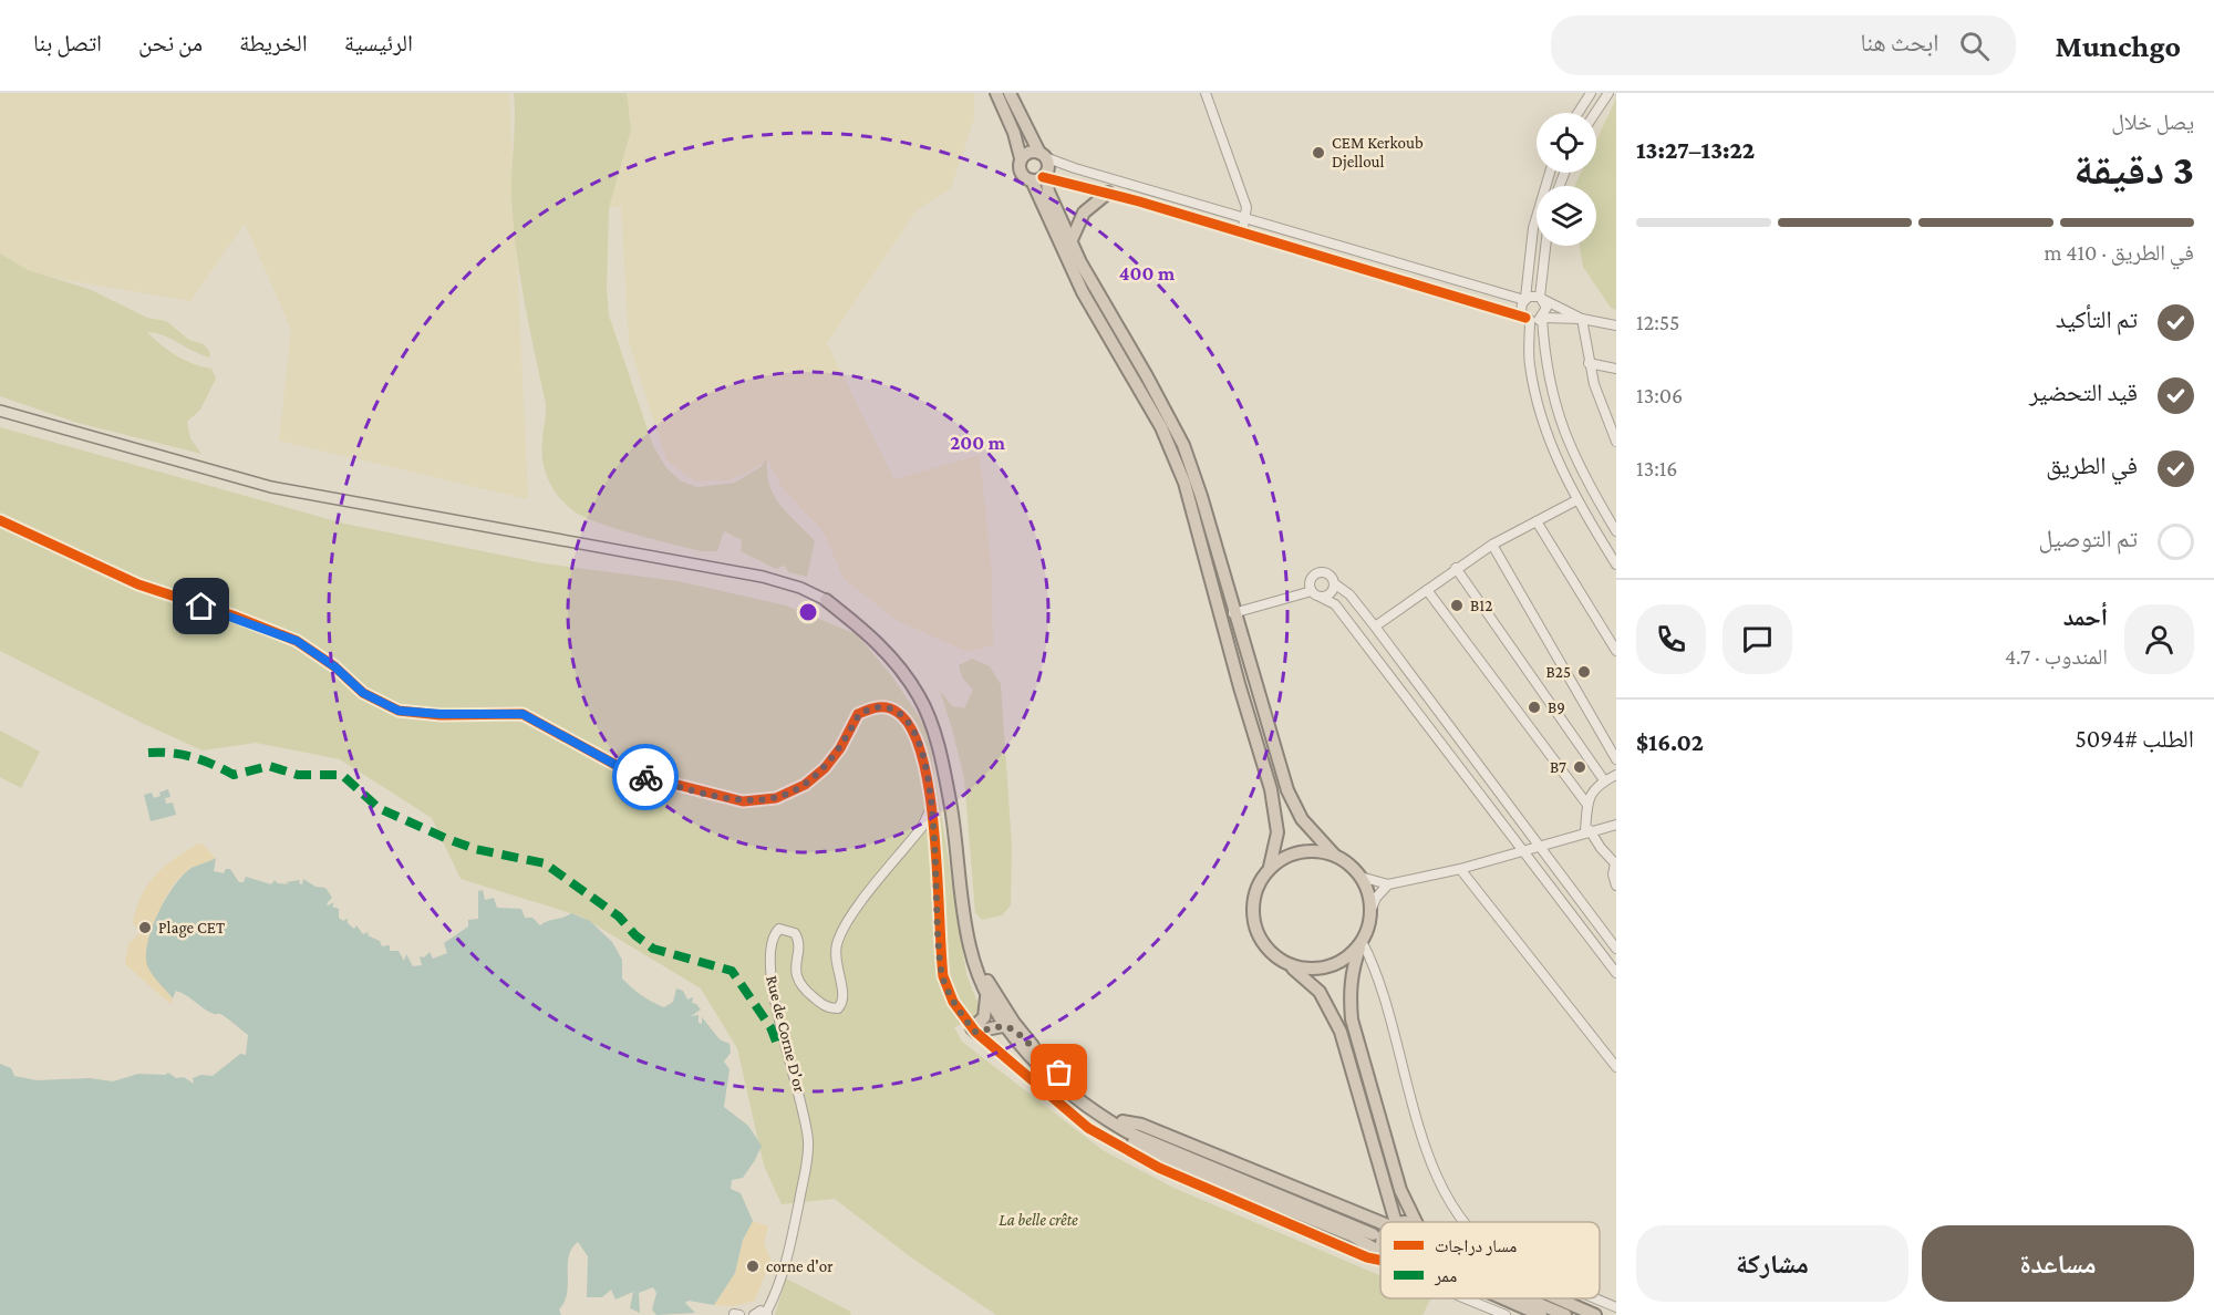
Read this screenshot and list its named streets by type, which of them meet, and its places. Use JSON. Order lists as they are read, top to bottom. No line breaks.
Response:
{"streets":{"street":["Rue de Corne D'or"]},"parks":["La belle crête"],"places":["CEM Kerkoub Djelloul","B12","B25","B9","B7","Plage CET","corne d'or"],"legend":["مسار دراجات","ممر"],"page":{"header":"Munchgo","search":"ابحث هنا","nav":["الرئيسية","الخريطة","من نحن","اتصل بنا"],"heading":["3 دقيقة","يصل خلال","13:22–13:27"],"panel":["أحمد","المندوب · 4.7","الطلب #5094","$16.02"],"bar":"في الطريق · 410 m","list":[["تم التأكيد","12:55"],["قيد التحضير","13:06"],["في الطريق","13:16"],"تم التوصيل"],"buttons":["مساعدة","مشاركة"]},"rings":["400 m","200 m"]}
